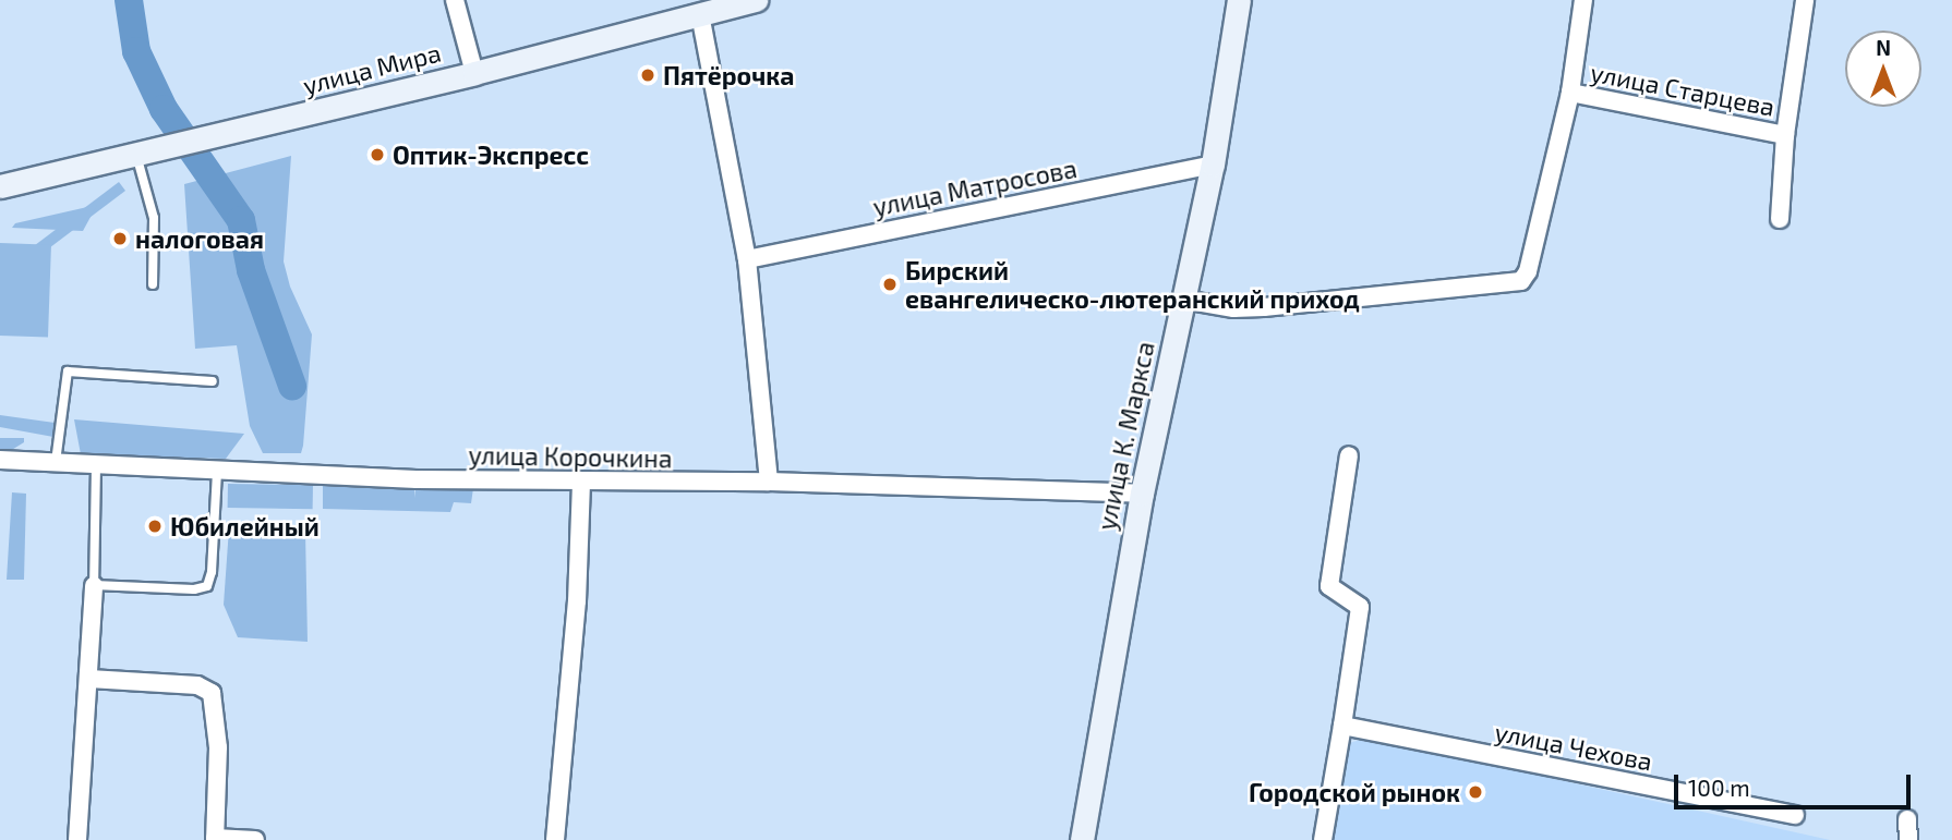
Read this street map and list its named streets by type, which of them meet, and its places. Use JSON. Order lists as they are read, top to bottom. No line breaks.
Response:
{"streets":{"main road":["улица Мира","улица К. Маркса"],"street":["улица Старцева","улица Матросова","улица Корочкина","улица Чехова"]},"crossings":[["улица Старцева","улица К. Маркса"],["улица Матросова","улица К. Маркса"],["улица К. Маркса","улица Корочкина"]],"places":["Пятёрочка","Оптик-Экспресс","налоговая","Бирский евангелическо-лютеранский приход","Юбилейный","Городской рынок"],"scale_bar":"100 m","north":"top"}
